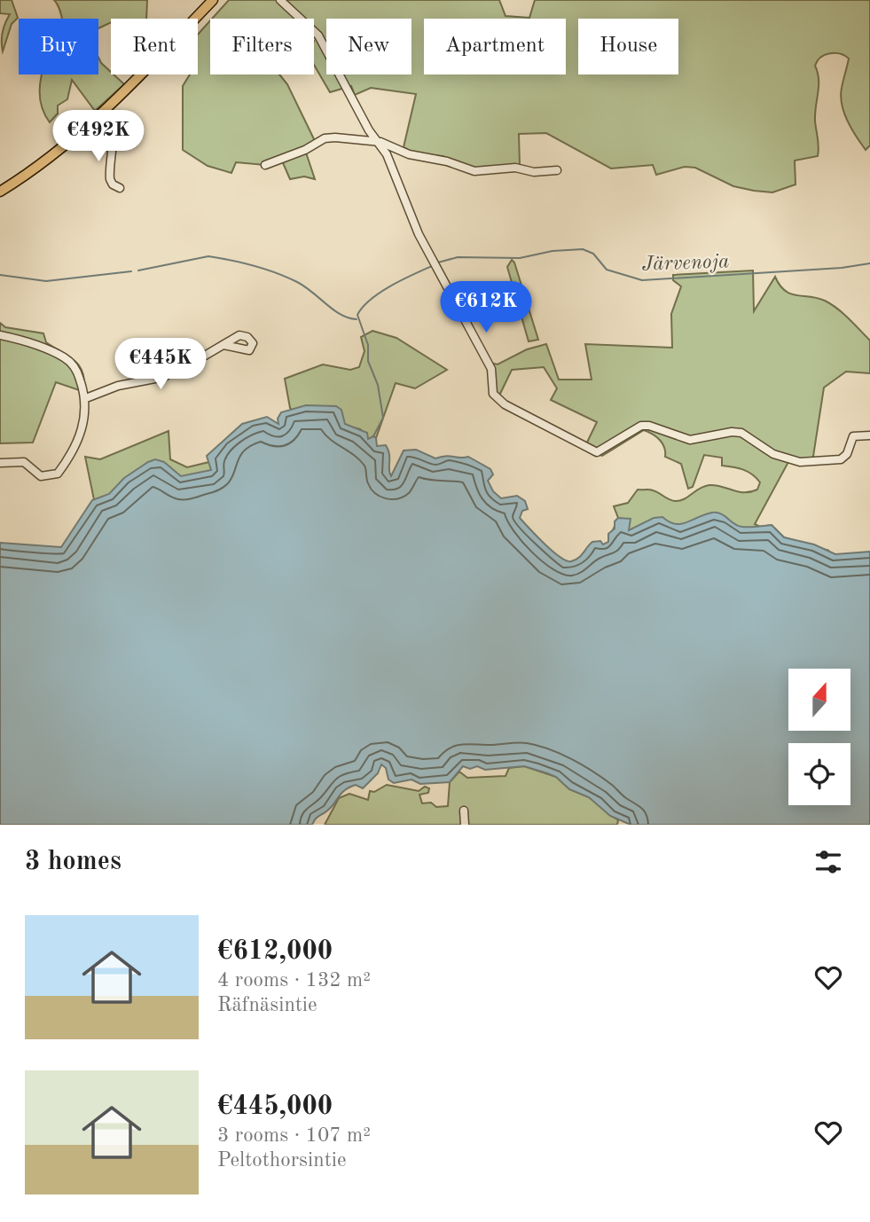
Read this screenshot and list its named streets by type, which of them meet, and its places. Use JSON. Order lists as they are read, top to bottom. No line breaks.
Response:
{"water":["Järvenoja"],"north":"top","page":{"chip":["Buy","Rent","Filters","New","Apartment","House"],"price":["€492K","€612K","€445K"],"heading":"3 homes","list":[{"name":"€612,000","note":"4 rooms · 132 m² · Räfnäsintie"},{"name":"€445,000","note":"3 rooms · 107 m² · Peltothorsintie"}]}}
